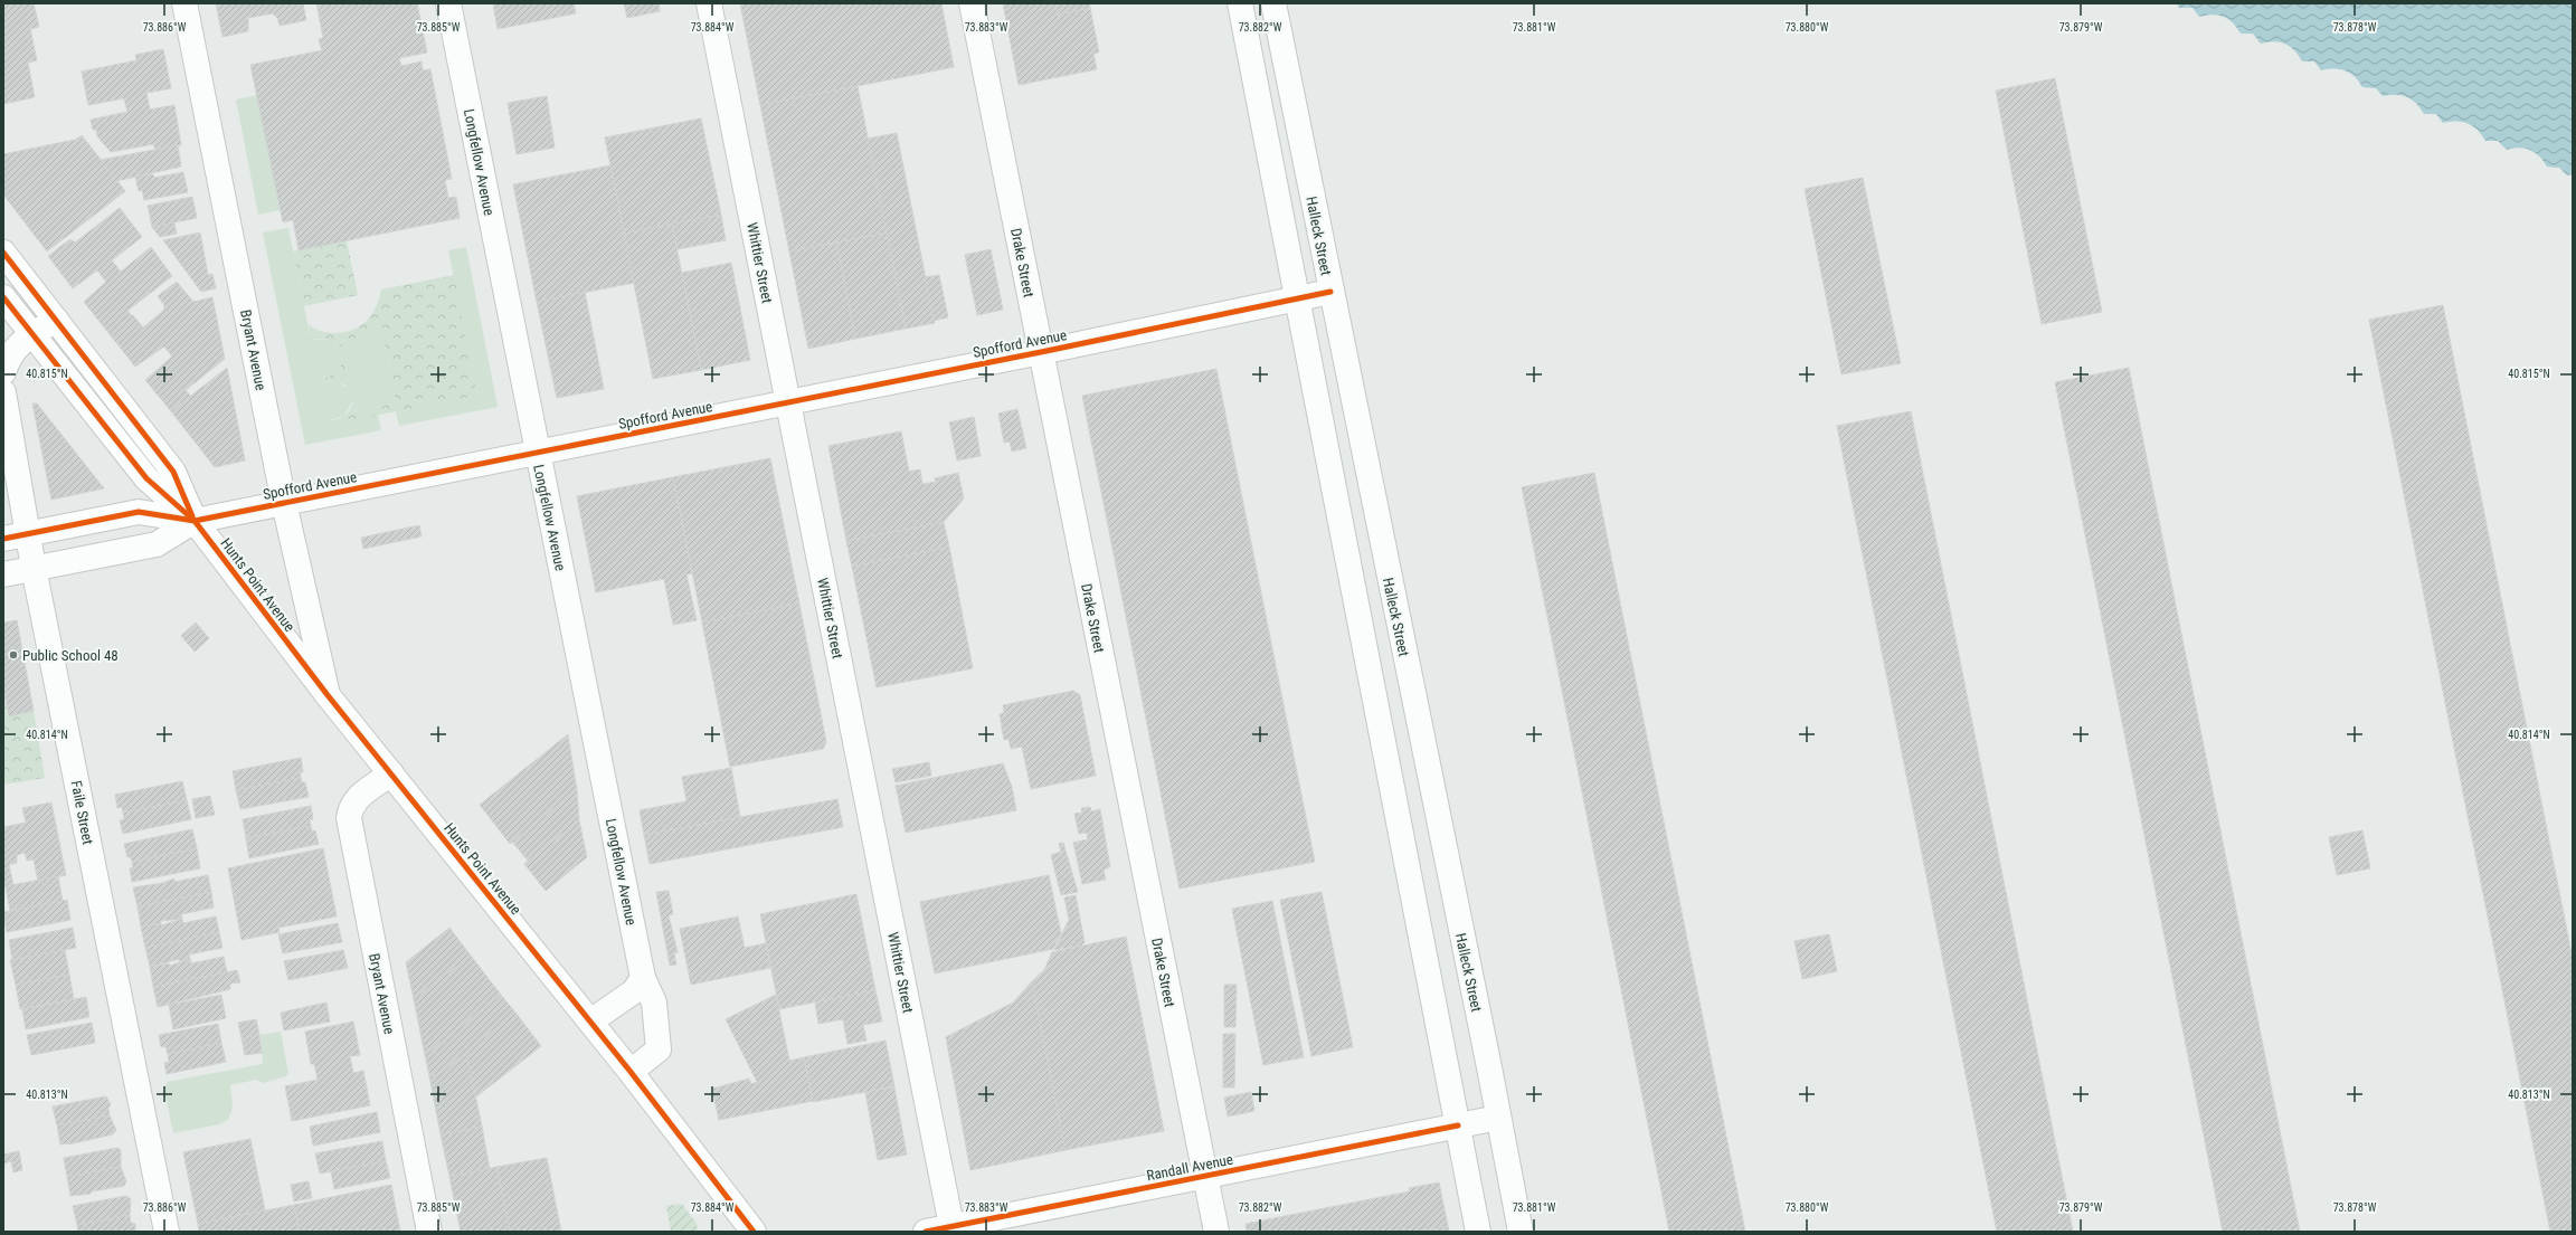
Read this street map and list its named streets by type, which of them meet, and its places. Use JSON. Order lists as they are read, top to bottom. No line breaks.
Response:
{"streets":{"street":["Longfellow Avenue","Halleck Street","Whittier Street","Drake Street","Spofford Avenue","Bryant Avenue","Hunts Point Avenue","Faile Street","Randall Avenue"]},"crossings":[["Longfellow Avenue","Spofford Avenue"],["Longfellow Avenue","Hunts Point Avenue"],["Halleck Street","Spofford Avenue"],["Halleck Street","Randall Avenue"],["Whittier Street","Spofford Avenue"],["Whittier Street","Randall Avenue"],["Drake Street","Spofford Avenue"],["Drake Street","Randall Avenue"],["Spofford Avenue","Bryant Avenue"],["Spofford Avenue","Hunts Point Avenue"],["Spofford Avenue","Faile Street"],["Bryant Avenue","Hunts Point Avenue"]],"places":["Public School 48"],"coordinates":["73.886°W","73.885°W","73.884°W","73.883°W","73.882°W","73.881°W","73.880°W","73.879°W","73.878°W","40.815°N","40.814°N","40.813°N"]}
